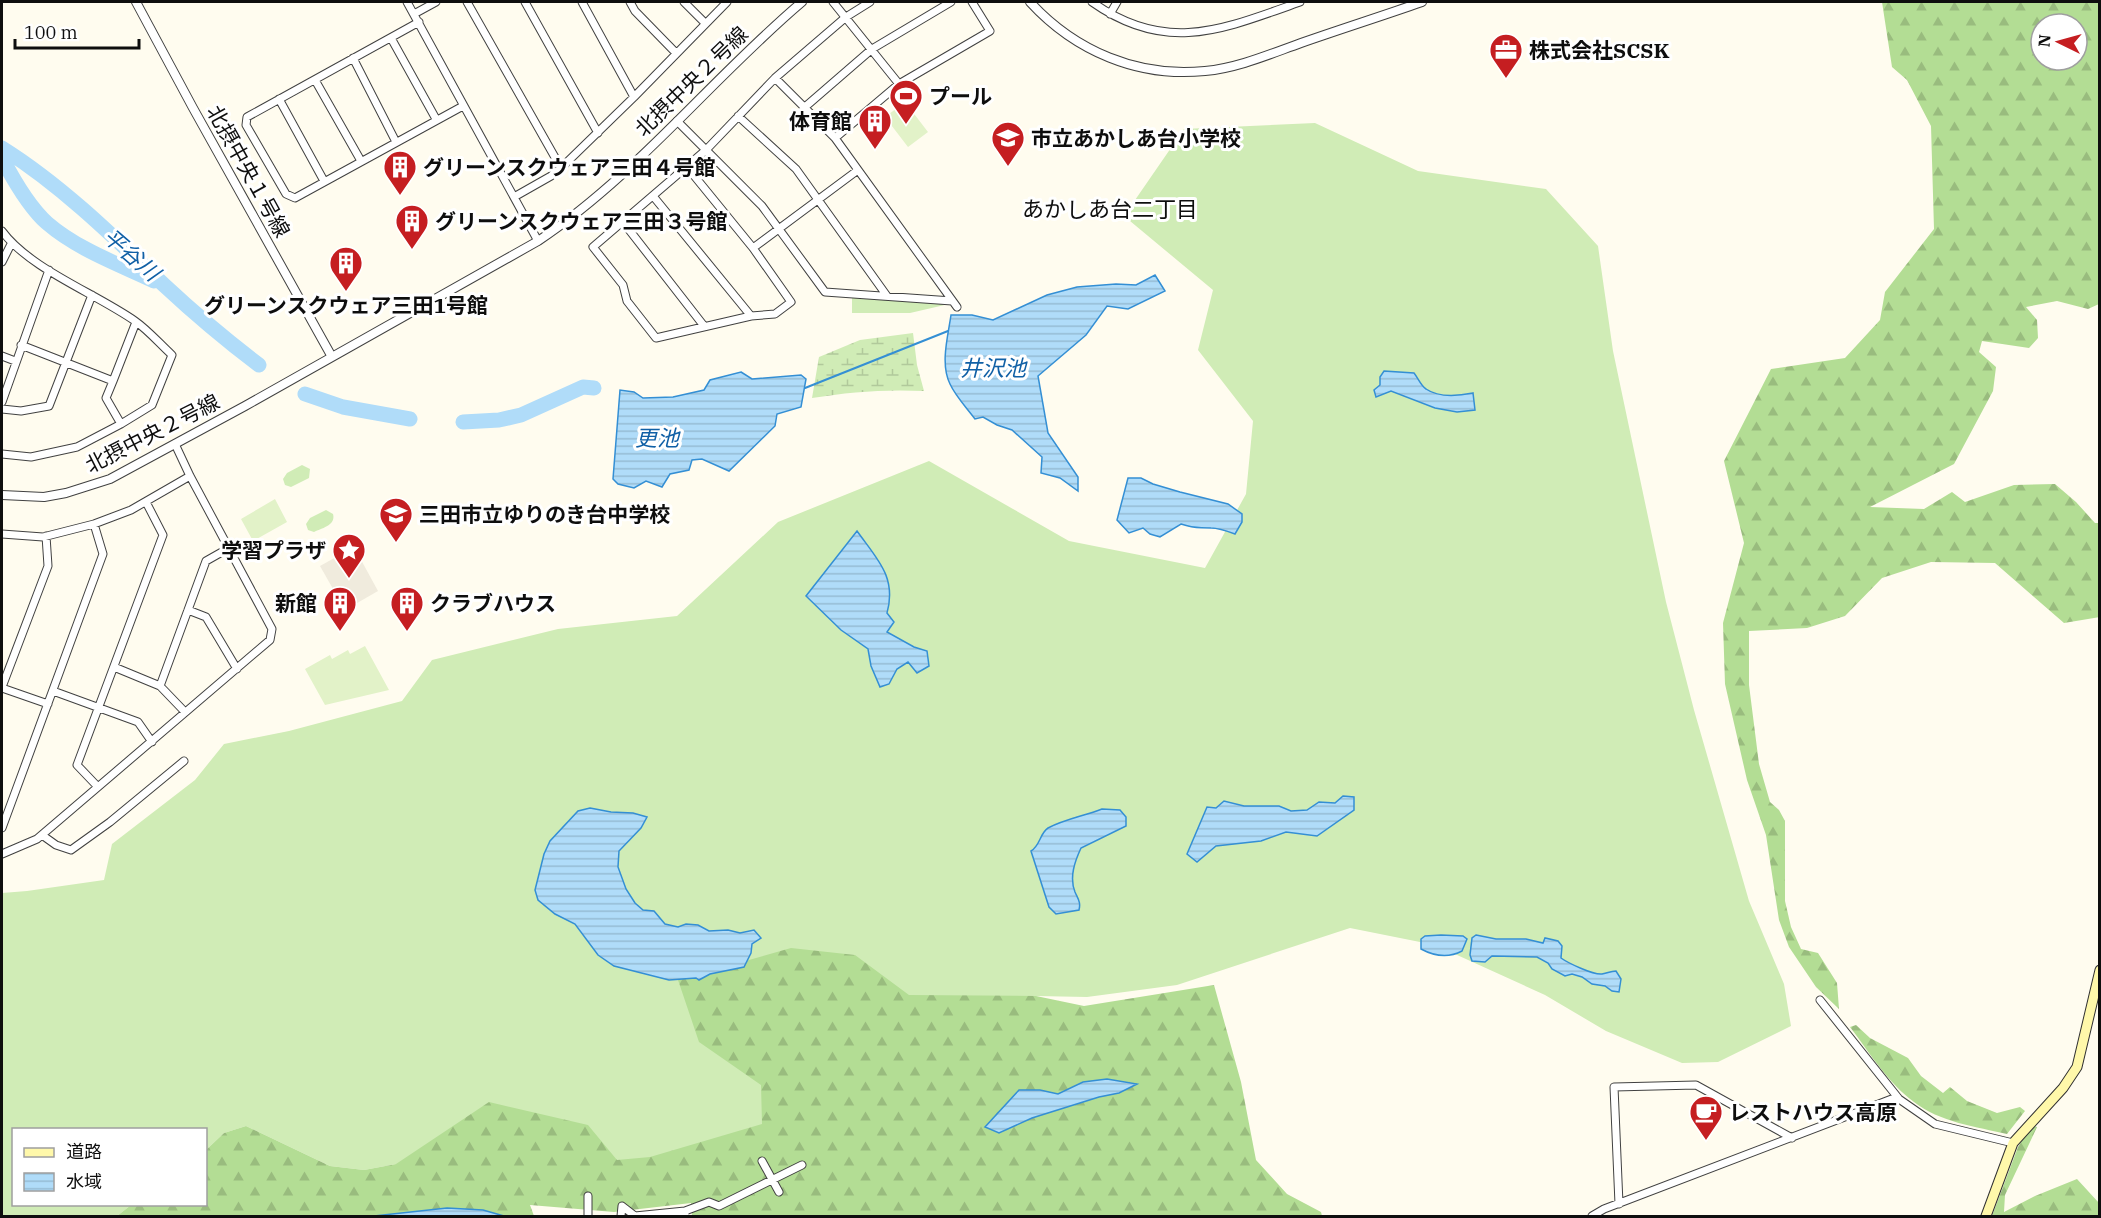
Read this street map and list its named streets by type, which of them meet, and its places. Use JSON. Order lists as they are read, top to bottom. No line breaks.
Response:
{"streets":{"street":["北摂中央２号線","北摂中央１号線"]},"crossings":[["北摂中央２号線","北摂中央１号線"]],"districts":["あかしあ台二丁目"],"water":["平谷川","井沢池","更池"],"places":{"office":["株式会社SCSK"],"sports":["プール"],"building":["体育館","グリーンスクウェア三田４号館","グリーンスクウェア三田３号館","グリーンスクウェア三田1号館","新館","クラブハウス"],"school or university":["市立あかしあ台小学校","三田市立ゆりのき台中学校"],"place":["学習プラザ"],"cafe":["レストハウス高原"]},"legend":["道路","水域"],"scale_bar":"100 m","north":"left"}
